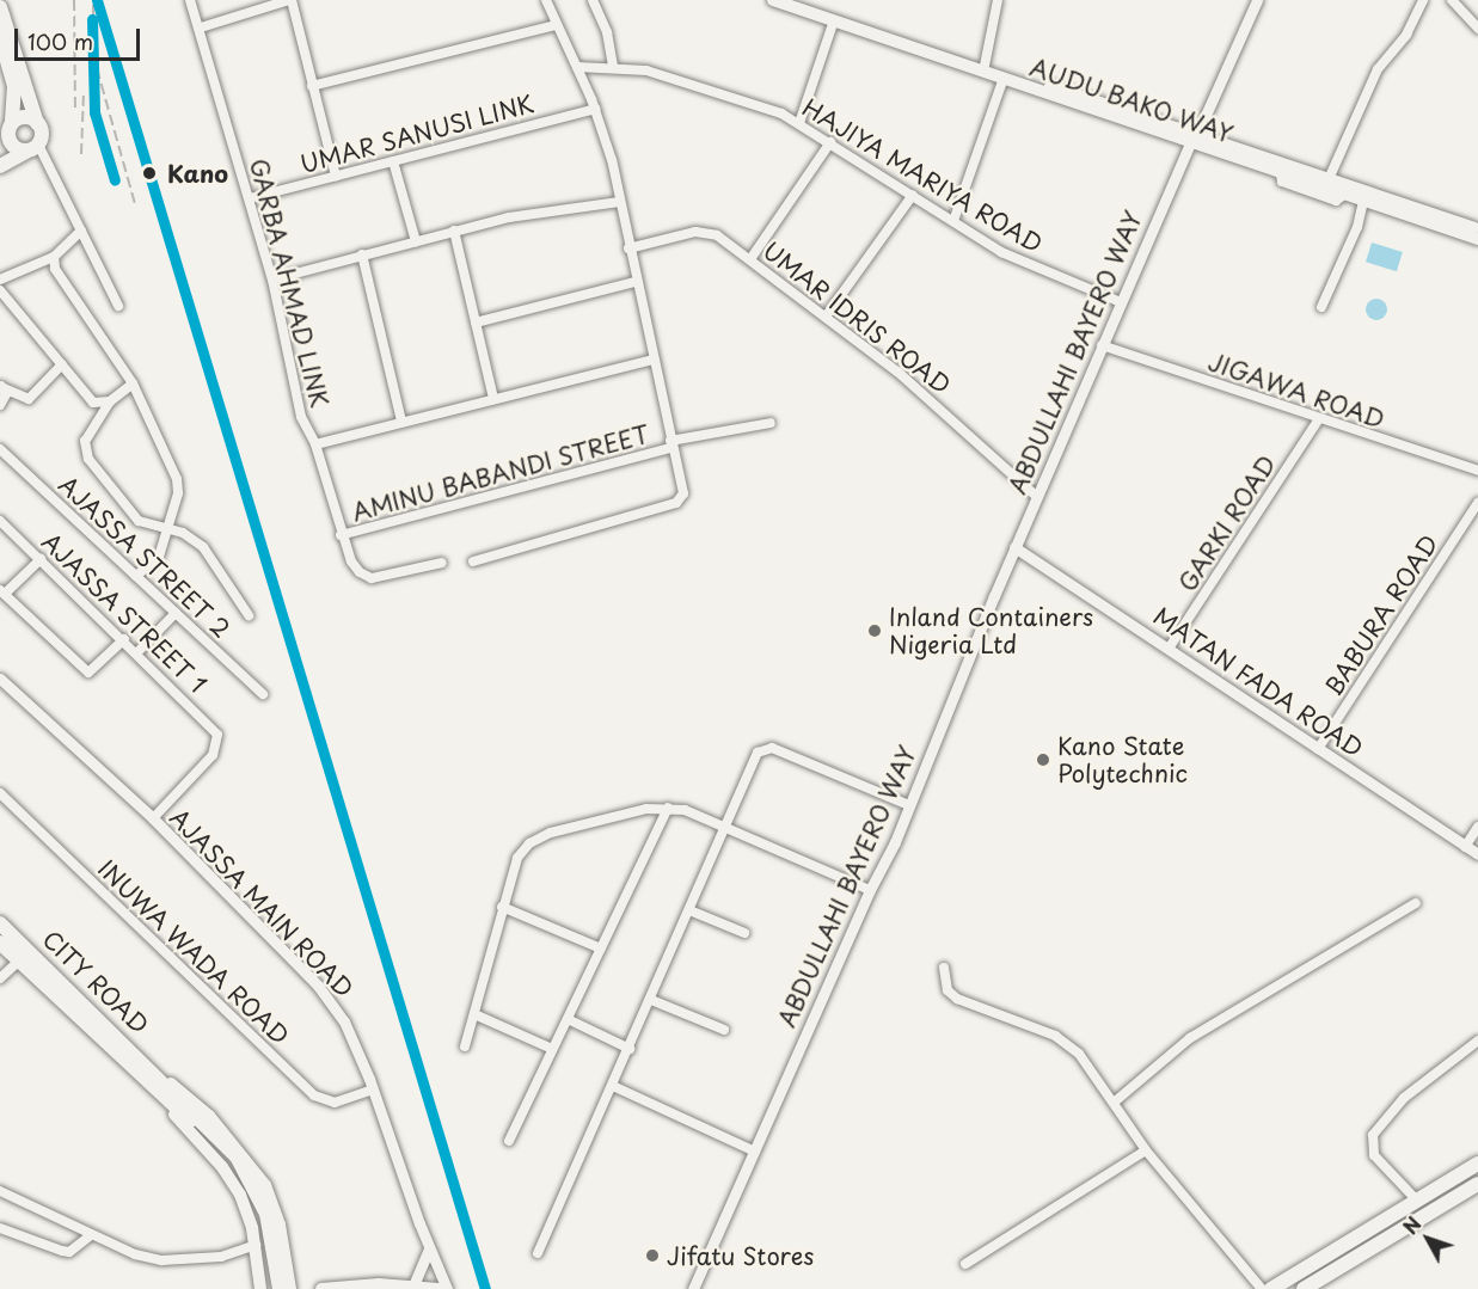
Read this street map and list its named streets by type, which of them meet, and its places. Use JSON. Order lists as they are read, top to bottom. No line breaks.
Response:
{"streets":{"main road":["AUDU BAKO WAY","CITY ROAD"],"street":["UMAR SANUSI LINK","HAJIYA MARIYA ROAD","GARBA AHMAD LINK","UMAR IDRIS ROAD","ABDULLAHI BAYERO WAY","JIGAWA ROAD","AMINU BABANDI STREET","GARKI ROAD","AJASSA STREET 2","AJASSA STREET 1","BABURA ROAD","MATAN FADA ROAD","AJASSA MAIN ROAD","INUWA WADA ROAD"]},"crossings":[["AUDU BAKO WAY","ABDULLAHI BAYERO WAY"],["UMAR SANUSI LINK","GARBA AHMAD LINK"],["HAJIYA MARIYA ROAD","ABDULLAHI BAYERO WAY"],["GARBA AHMAD LINK","AMINU BABANDI STREET"],["UMAR IDRIS ROAD","ABDULLAHI BAYERO WAY"],["ABDULLAHI BAYERO WAY","JIGAWA ROAD"],["ABDULLAHI BAYERO WAY","MATAN FADA ROAD"],["JIGAWA ROAD","GARKI ROAD"],["GARKI ROAD","MATAN FADA ROAD"],["AJASSA STREET 1","AJASSA MAIN ROAD"],["BABURA ROAD","MATAN FADA ROAD"],["AJASSA MAIN ROAD","INUWA WADA ROAD"]],"places":["Kano","Inland Containers Nigeria Ltd","Kano State Polytechnic","Jifatu Stores"],"scale_bar":"100 m","north":"top left"}
